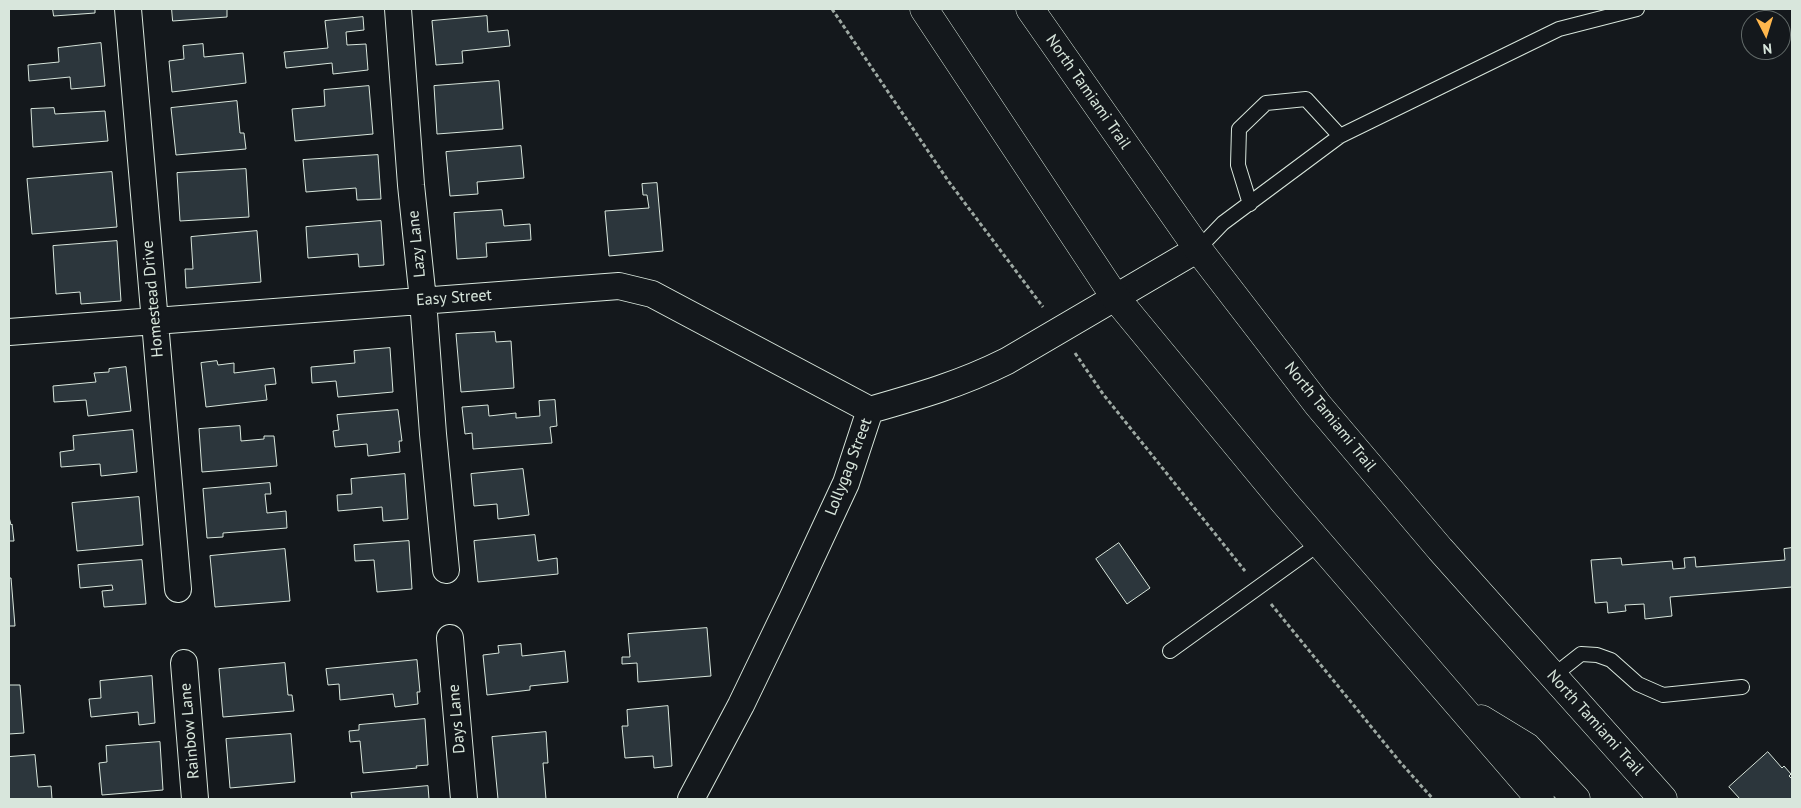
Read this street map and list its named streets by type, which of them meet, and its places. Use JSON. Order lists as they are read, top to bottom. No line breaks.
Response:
{"streets":{"main road":["North Tamiami Trail"],"street":["Lazy Lane","Easy Street","Homestead Drive","Lollygag Street","Days Lane","Rainbow Lane"]},"crossings":[["North Tamiami Trail","Lollygag Street"],["Lazy Lane","Easy Street"],["Easy Street","Homestead Drive"],["Easy Street","Lollygag Street"]],"north":"bottom"}
